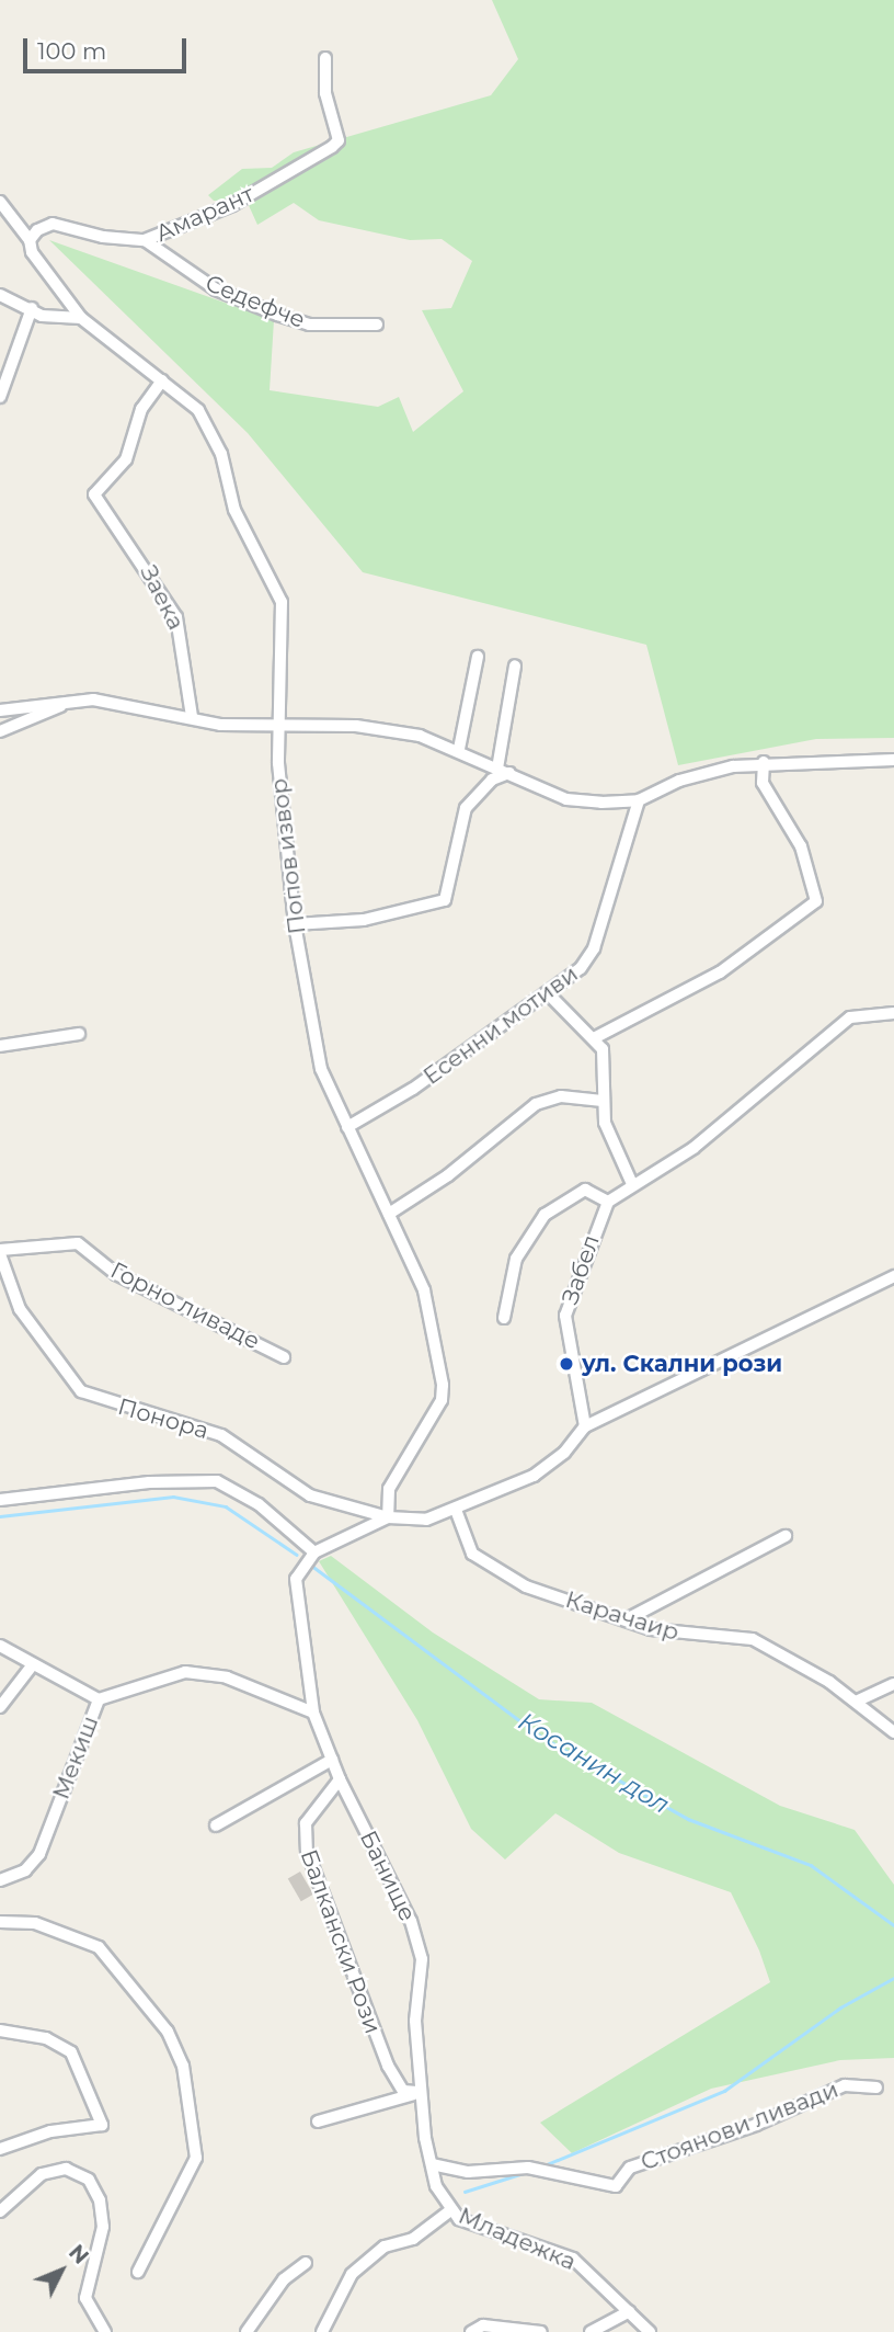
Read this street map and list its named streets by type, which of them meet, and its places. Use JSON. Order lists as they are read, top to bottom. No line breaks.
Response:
{"streets":{"street":["Амарант","Седефче","Заека","Попов извор","Есенни мотиви","Забел","Горно ливаде","Понора","Карачаир","Мекиш","Банище","Балкански Рози","Стоянови ливади","Младежка"]},"crossings":[["Амарант","Седефче"],["Заека","Попов извор"],["Попов извор","Есенни мотиви"],["Попов извор","Понора"],["Горно ливаде","Понора"],["Мекиш","Банище"],["Банище","Балкански Рози"],["Банище","Стоянови ливади"],["Банище","Младежка"]],"water":["Косанин дол"],"places":["ул. Скални рози"],"scale_bar":"100 m","north":"top right"}
